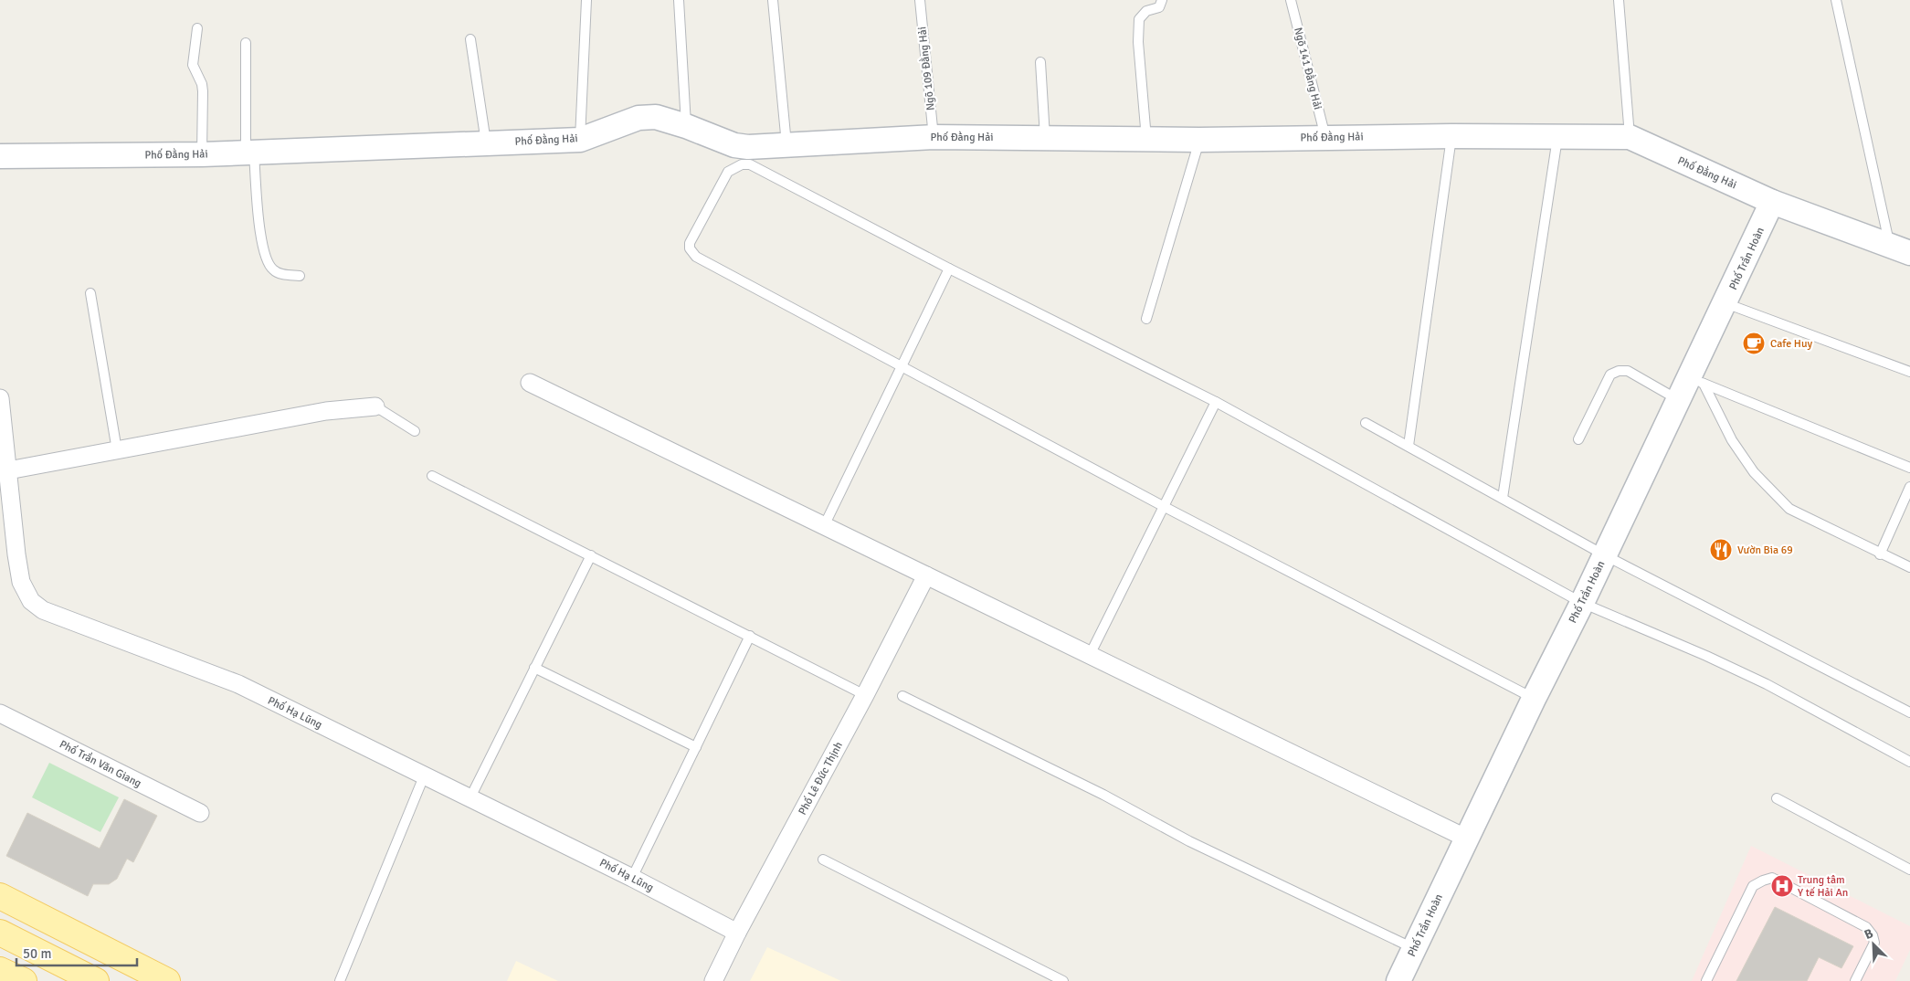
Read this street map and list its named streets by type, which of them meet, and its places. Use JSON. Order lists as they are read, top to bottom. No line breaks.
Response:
{"streets":{"street":["Phố Đằng Hải","Phố Trần Hoàn","Phố Hạ Lũng","Phố Trần Văn Giang","Phố Lê Đức Thịnh"],"lane":["Ngõ 109 Đằng Hải","Ngõ 141 Đằng Hải"]},"crossings":[["Ngõ 109 Đằng Hải","Phố Đằng Hải"],["Ngõ 141 Đằng Hải","Phố Đằng Hải"],["Phố Đằng Hải","Phố Trần Hoàn"],["Phố Hạ Lũng","Phố Lê Đức Thịnh"]],"places":{"cafe":["Cafe Huy"],"restaurant":["Vườn Bia 69"],"hospital":["Trung tâm Y tế Hải An"]},"scale_bar":"50 m","north":"top left"}
